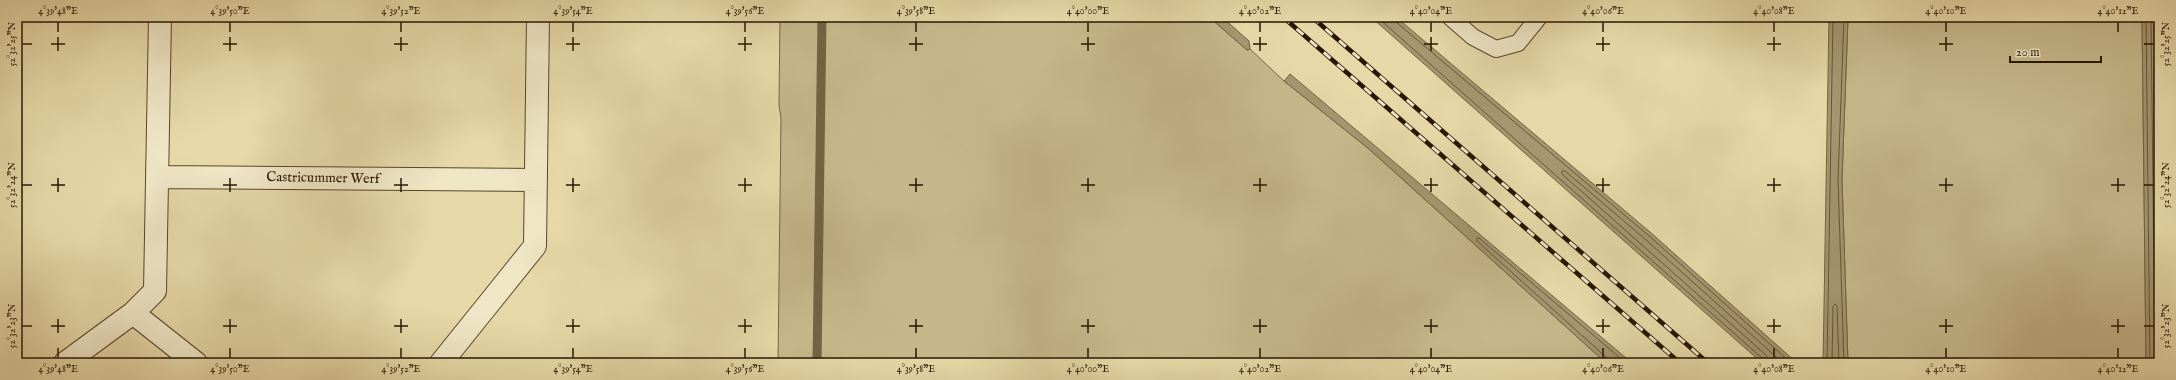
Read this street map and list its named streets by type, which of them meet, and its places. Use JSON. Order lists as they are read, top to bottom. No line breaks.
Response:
{"streets":{"street":["Castricummer Werf"]},"scale_bar":"20 m","coordinates":["4°39'48\"E","4°39'50\"E","4°39'52\"E","4°39'54\"E","4°39'56\"E","4°39'58\"E","4°40'00\"E","4°40'02\"E","4°40'04\"E","4°40'06\"E","4°40'08\"E","4°40'10\"E","4°40'12\"E","52°32'25\"N","52°32'24\"N","52°32'23\"N"]}
